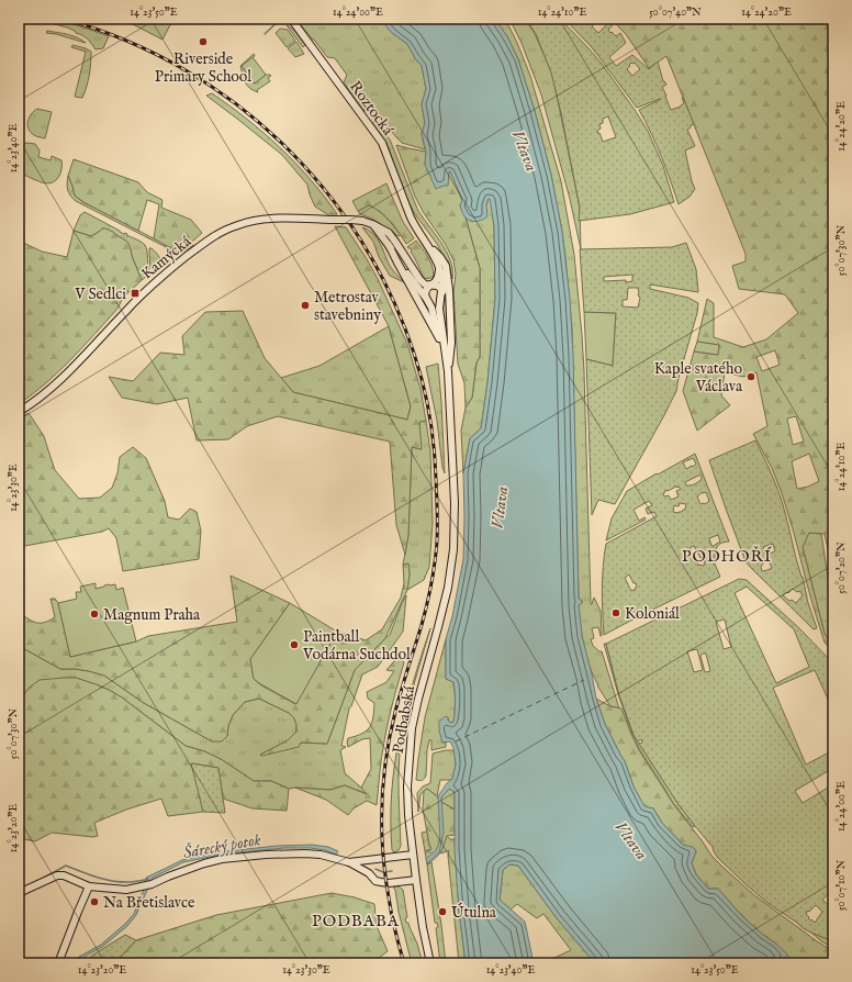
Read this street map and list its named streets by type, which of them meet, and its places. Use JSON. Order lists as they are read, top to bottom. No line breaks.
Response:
{"streets":{"main road":["Roztocká","Kamýcká","Podbabská"]},"crossings":[["Roztocká","Kamýcká"],["Roztocká","Podbabská"],["Kamýcká","Podbabská"]],"districts":["PODHOŘÍ","PODBABA"],"water":["Vltava","Šárecký potok"],"places":{"other":["Riverside Primary School","Metrostav stavebniny","Kaple svatého Václava","Koloniál","Magnum Praha","Paintball Vodárna Suchdol","Na Břetislavce","Útulna"],"transit":["V Sedlci"]},"coordinates":["14°23'50\"E","14°24'00\"E","14°24'10\"E","50°07'40\"N","14°24'20\"E","14°23'40\"E","50°07'30\"N","14°23'30\"E","50°07'20\"N","14°23'20\"E","50°07'10\"N"]}
